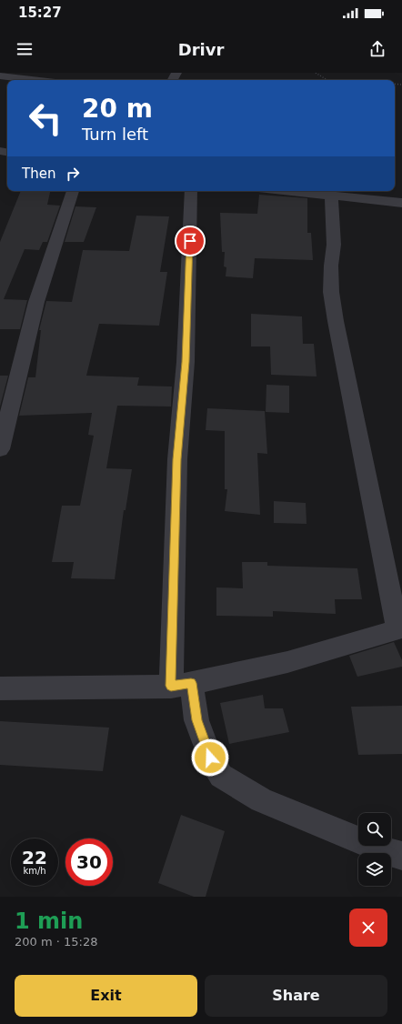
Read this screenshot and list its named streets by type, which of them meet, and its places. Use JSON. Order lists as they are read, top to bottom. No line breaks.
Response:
{"page":{"status":"15:27","header":"Drivr","turn":["20 m","Turn left"],"then":"Then","speed":"22 km/h","limit":"30","heading":["1 min","200 m · 15:28"],"buttons":["Exit","Share"]}}
